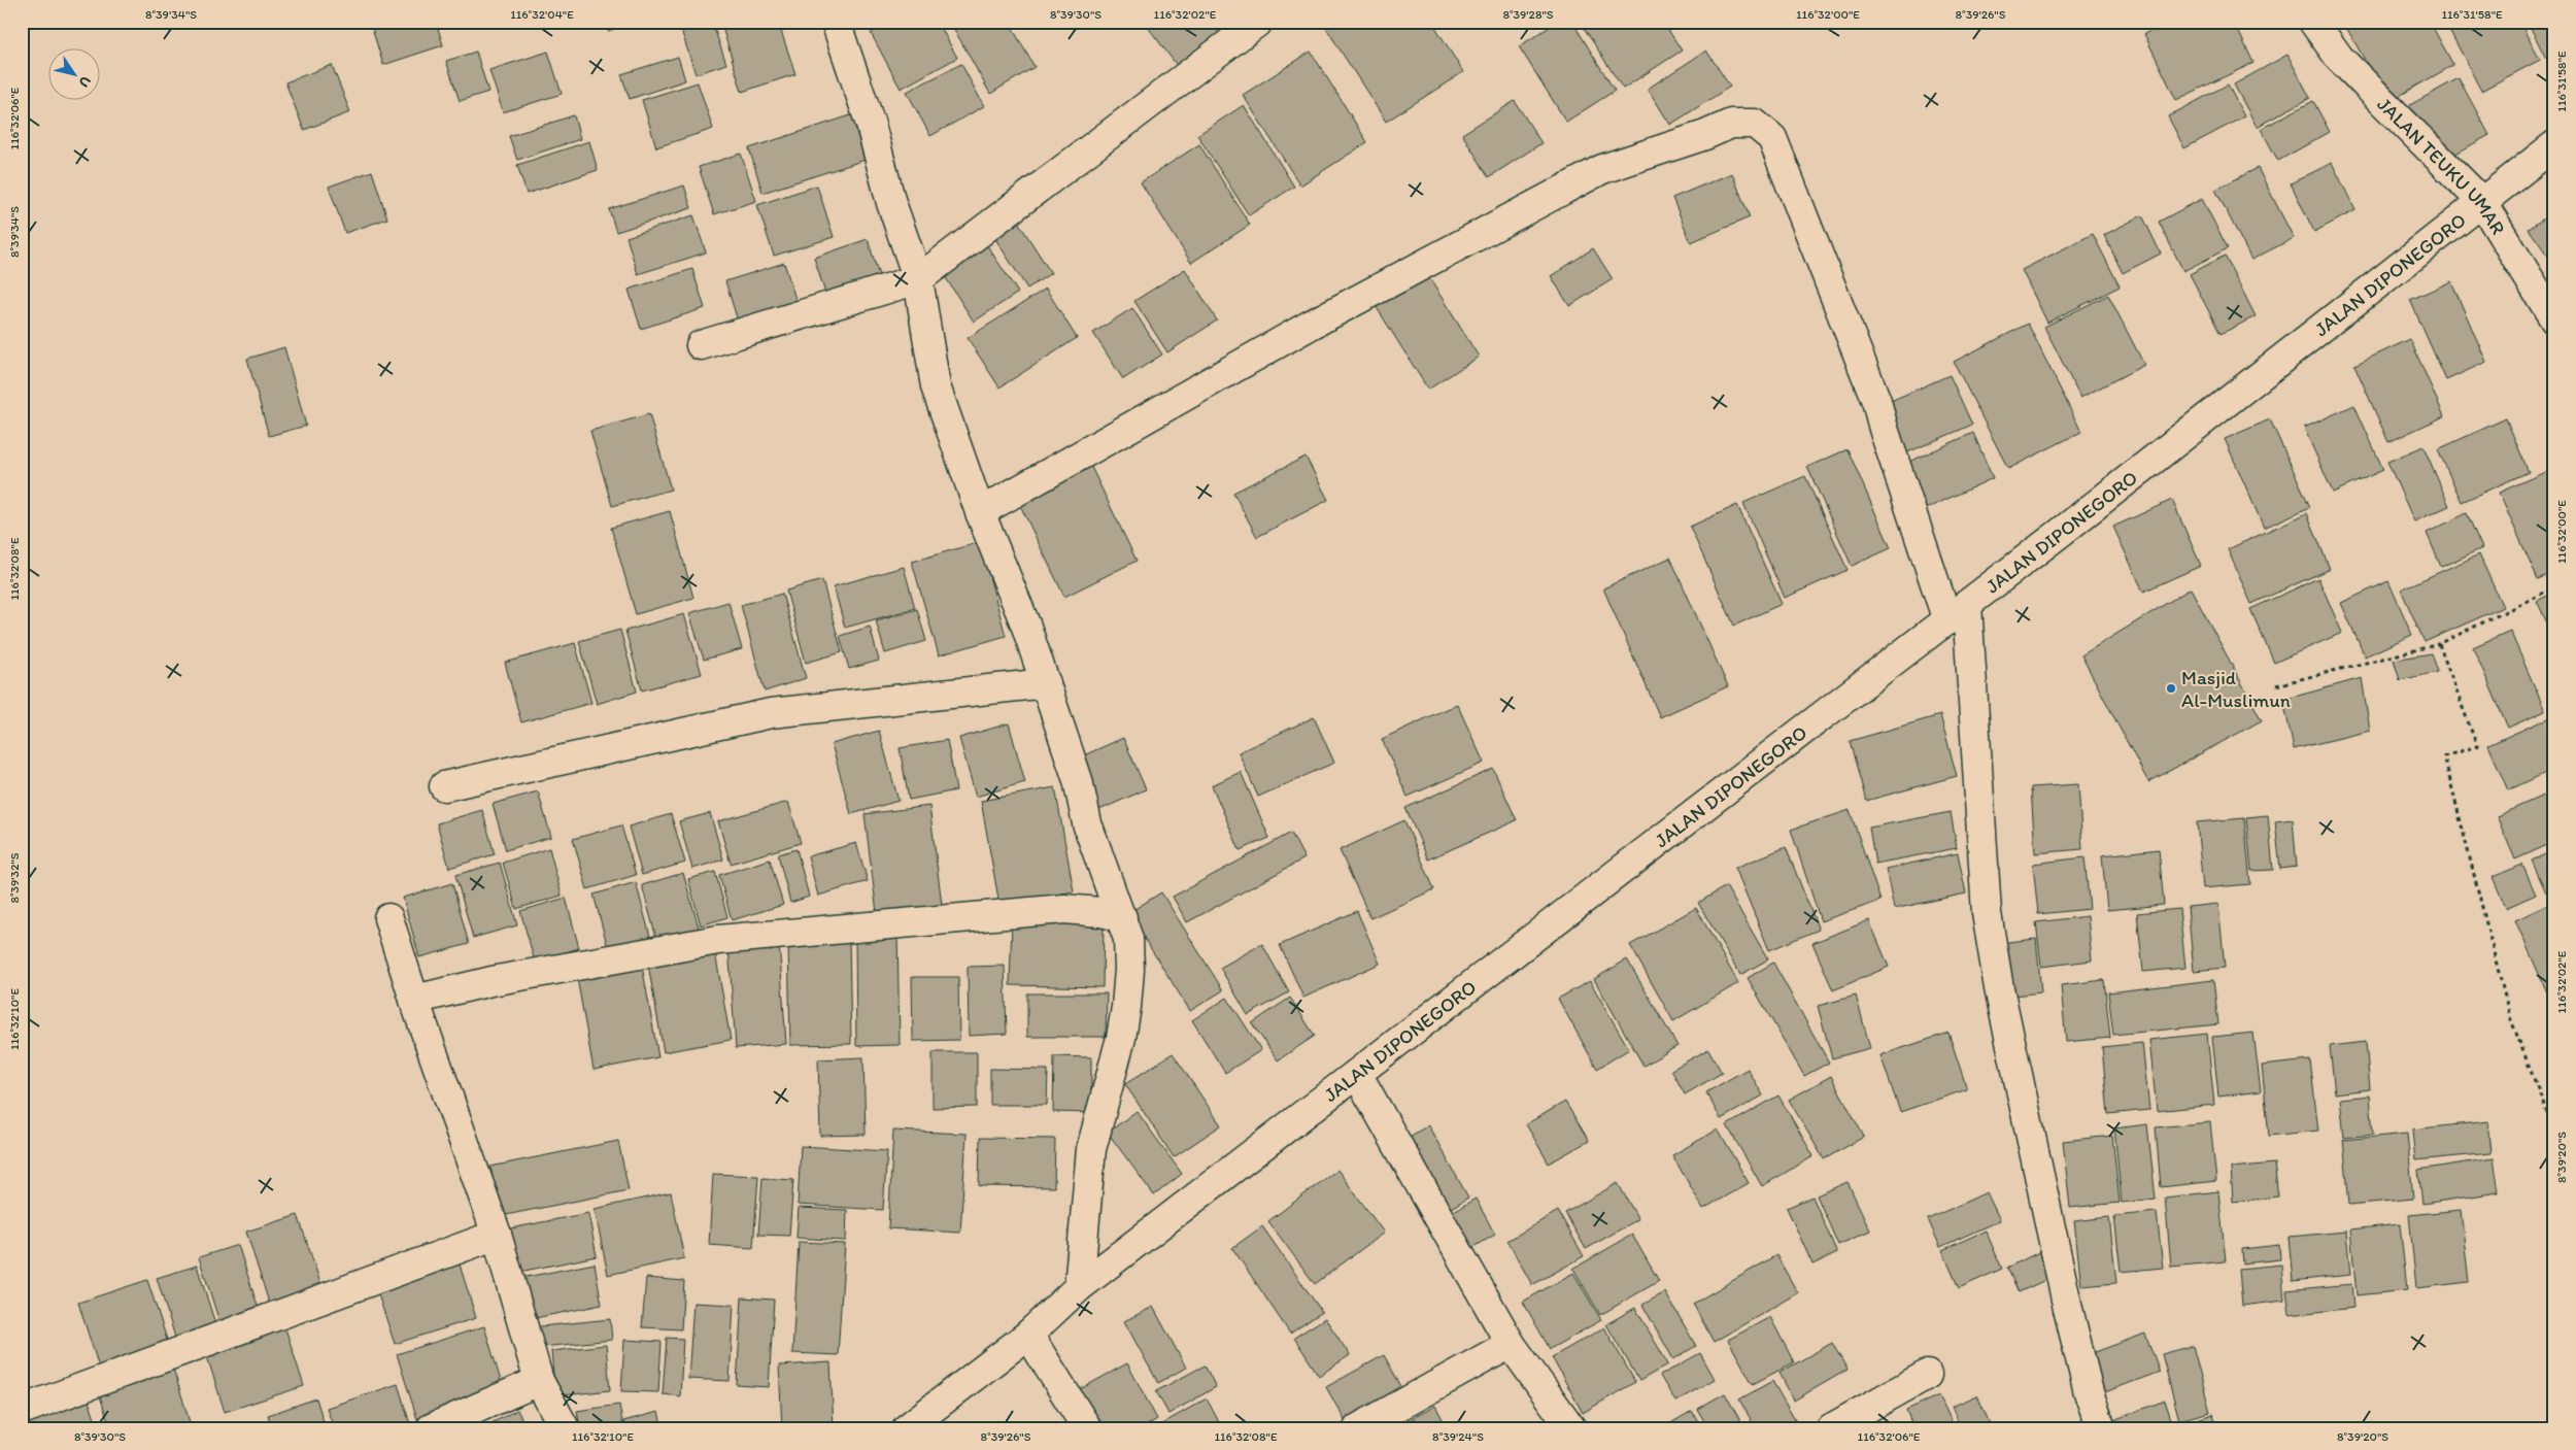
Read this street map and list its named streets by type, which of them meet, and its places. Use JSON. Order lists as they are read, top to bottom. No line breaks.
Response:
{"streets":{"street":["JALAN TEUKU UMAR","JALAN DIPONEGORO"]},"crossings":[["JALAN TEUKU UMAR","JALAN DIPONEGORO"]],"places":["Masjid Al-Muslimun"],"north":"bottom right","coordinates":["8°39'34\"S","116°32'04\"E","8°39'30\"S","116°32'02\"E","8°39'28\"S","116°32'00\"E","8°39'26\"S","116°31'58\"E","116°32'06\"E","116°32'08\"E","8°39'32\"S","116°32'10\"E","8°39'20\"S","8°39'24\"S"]}
